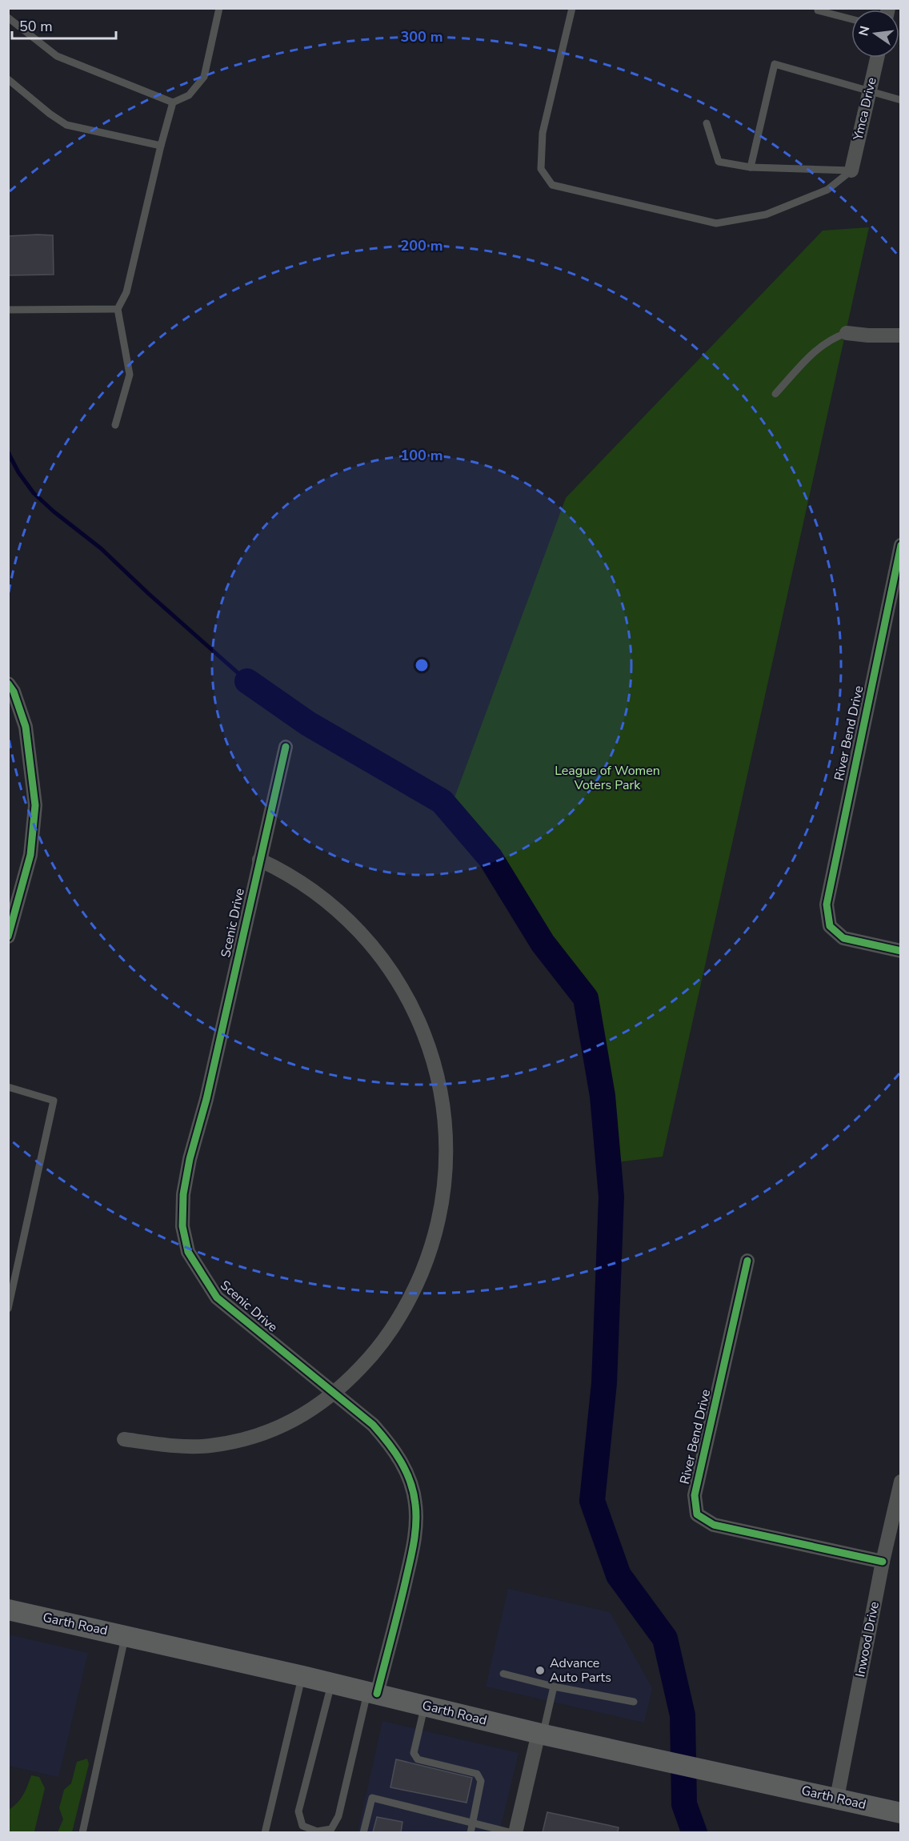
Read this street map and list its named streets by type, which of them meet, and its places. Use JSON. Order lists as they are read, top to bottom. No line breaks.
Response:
{"streets":{"main road":["Garth Road"],"street":["Ymca Drive","River Bend Drive","Scenic Drive","Inwood Drive"]},"crossings":[["River Bend Drive","Inwood Drive"],["Scenic Drive","Garth Road"],["Garth Road","Inwood Drive"]],"parks":["League of Women Voters Park"],"places":["Advance Auto Parts"],"scale_bar":"50 m","north":"left","rings":["300 m","200 m","100 m"]}
